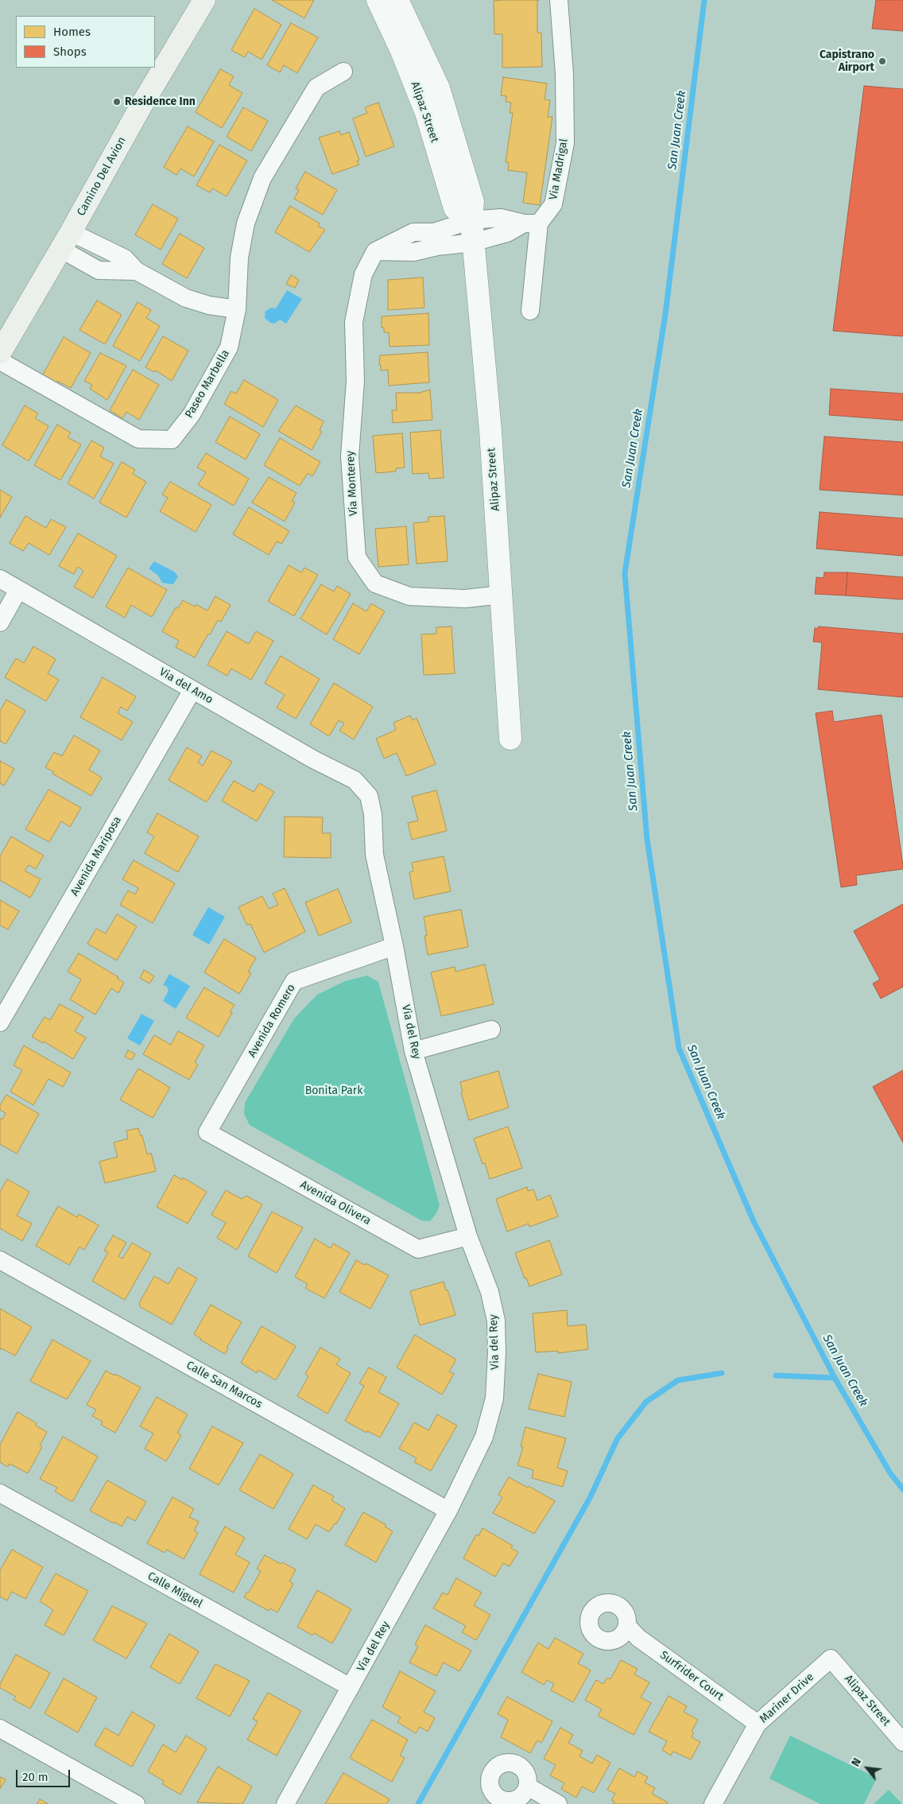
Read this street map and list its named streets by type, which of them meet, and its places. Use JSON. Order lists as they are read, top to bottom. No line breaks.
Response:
{"streets":{"main road":["Camino Del Avion"],"street":["Alipaz Street","Via Madrigal","Paseo Marbella","Via Monterey","Via del Amo","Avenida Mariposa","Avenida Romero","Via del Rey","Avenida Olivera","Calle San Marcos","Calle Miguel","Surfrider Court","Mariner Drive"]},"crossings":[["Alipaz Street","Via Monterey"],["Alipaz Street","Mariner Drive"],["Via del Amo","Avenida Mariposa"],["Via del Amo","Via del Rey"],["Avenida Romero","Via del Rey"],["Avenida Romero","Avenida Olivera"],["Via del Rey","Avenida Olivera"],["Via del Rey","Calle San Marcos"],["Via del Rey","Calle Miguel"],["Surfrider Court","Mariner Drive"]],"water":["San Juan Creek"],"parks":["Bonita Park"],"places":["Capistrano Airport","Residence Inn"],"legend":["Homes","Shops"],"scale_bar":"20 m","north":"top left"}
